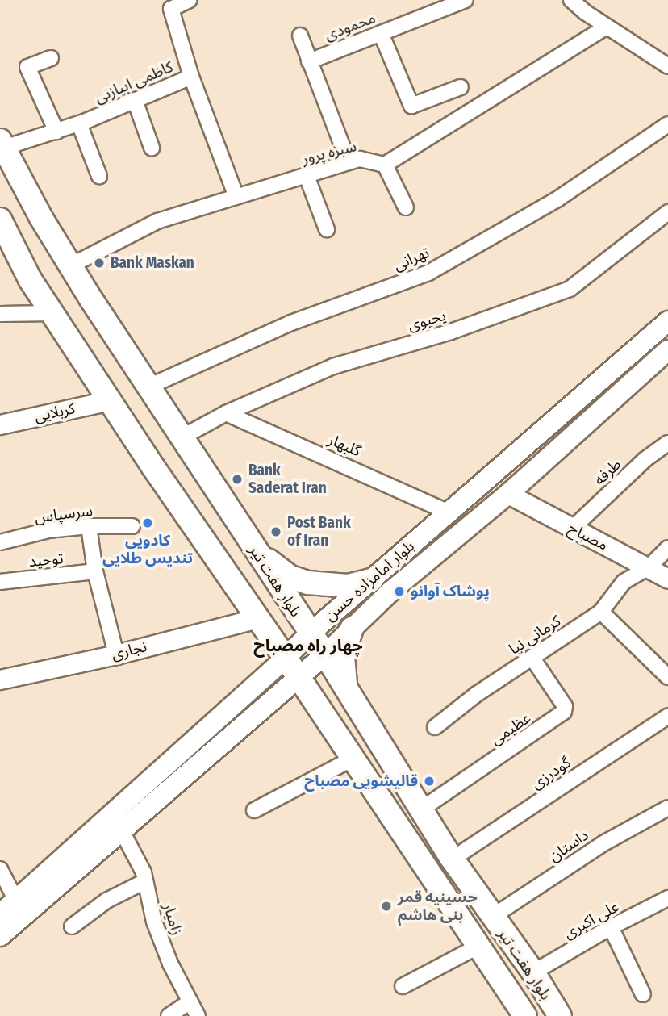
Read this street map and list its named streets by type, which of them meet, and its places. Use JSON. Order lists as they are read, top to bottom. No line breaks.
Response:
{"streets":{"main road":["بلوار هفت تیر","بلوار امامزاده حسن"],"street":["محمودی","کاظمی ابیازنی","سبزه پرور","تهرانی","یحیوی","کربلایی","گلبهار","طرفه","سرسپاس","مصباح","توحید","کرمانی نیا","نجاری","عظیمی","گودرزی","داستان","زامیار","علی اکبری"]},"crossings":[["کاظمی ابیازنی","بلوار هفت تیر"],["سبزه پرور","بلوار هفت تیر"],["تهرانی","بلوار هفت تیر"],["یحیوی","گلبهار"],["یحیوی","بلوار هفت تیر"],["کربلایی","بلوار هفت تیر"],["گلبهار","بلوار امامزاده حسن"],["طرفه","مصباح"],["مصباح","بلوار امامزاده حسن"],["مصباح","کرمانی نیا"],["بلوار هفت تیر","بلوار امامزاده حسن"],["بلوار هفت تیر","نجاری"],["بلوار هفت تیر","عظیمی"],["بلوار هفت تیر","گودرزی"],["بلوار هفت تیر","داستان"],["بلوار هفت تیر","علی اکبری"],["بلوار امامزاده حسن","زامیار"],["کرمانی نیا","عظیمی"]],"districts":["چهار راه مصباح"],"places":["Bank Maskan","Bank Saderat Iran","کادویی تندیس طلایی","Post Bank of Iran","پوشاک آوانو","قالیشویی مصباح","حسینیه قمر بنی هاشم"]}
